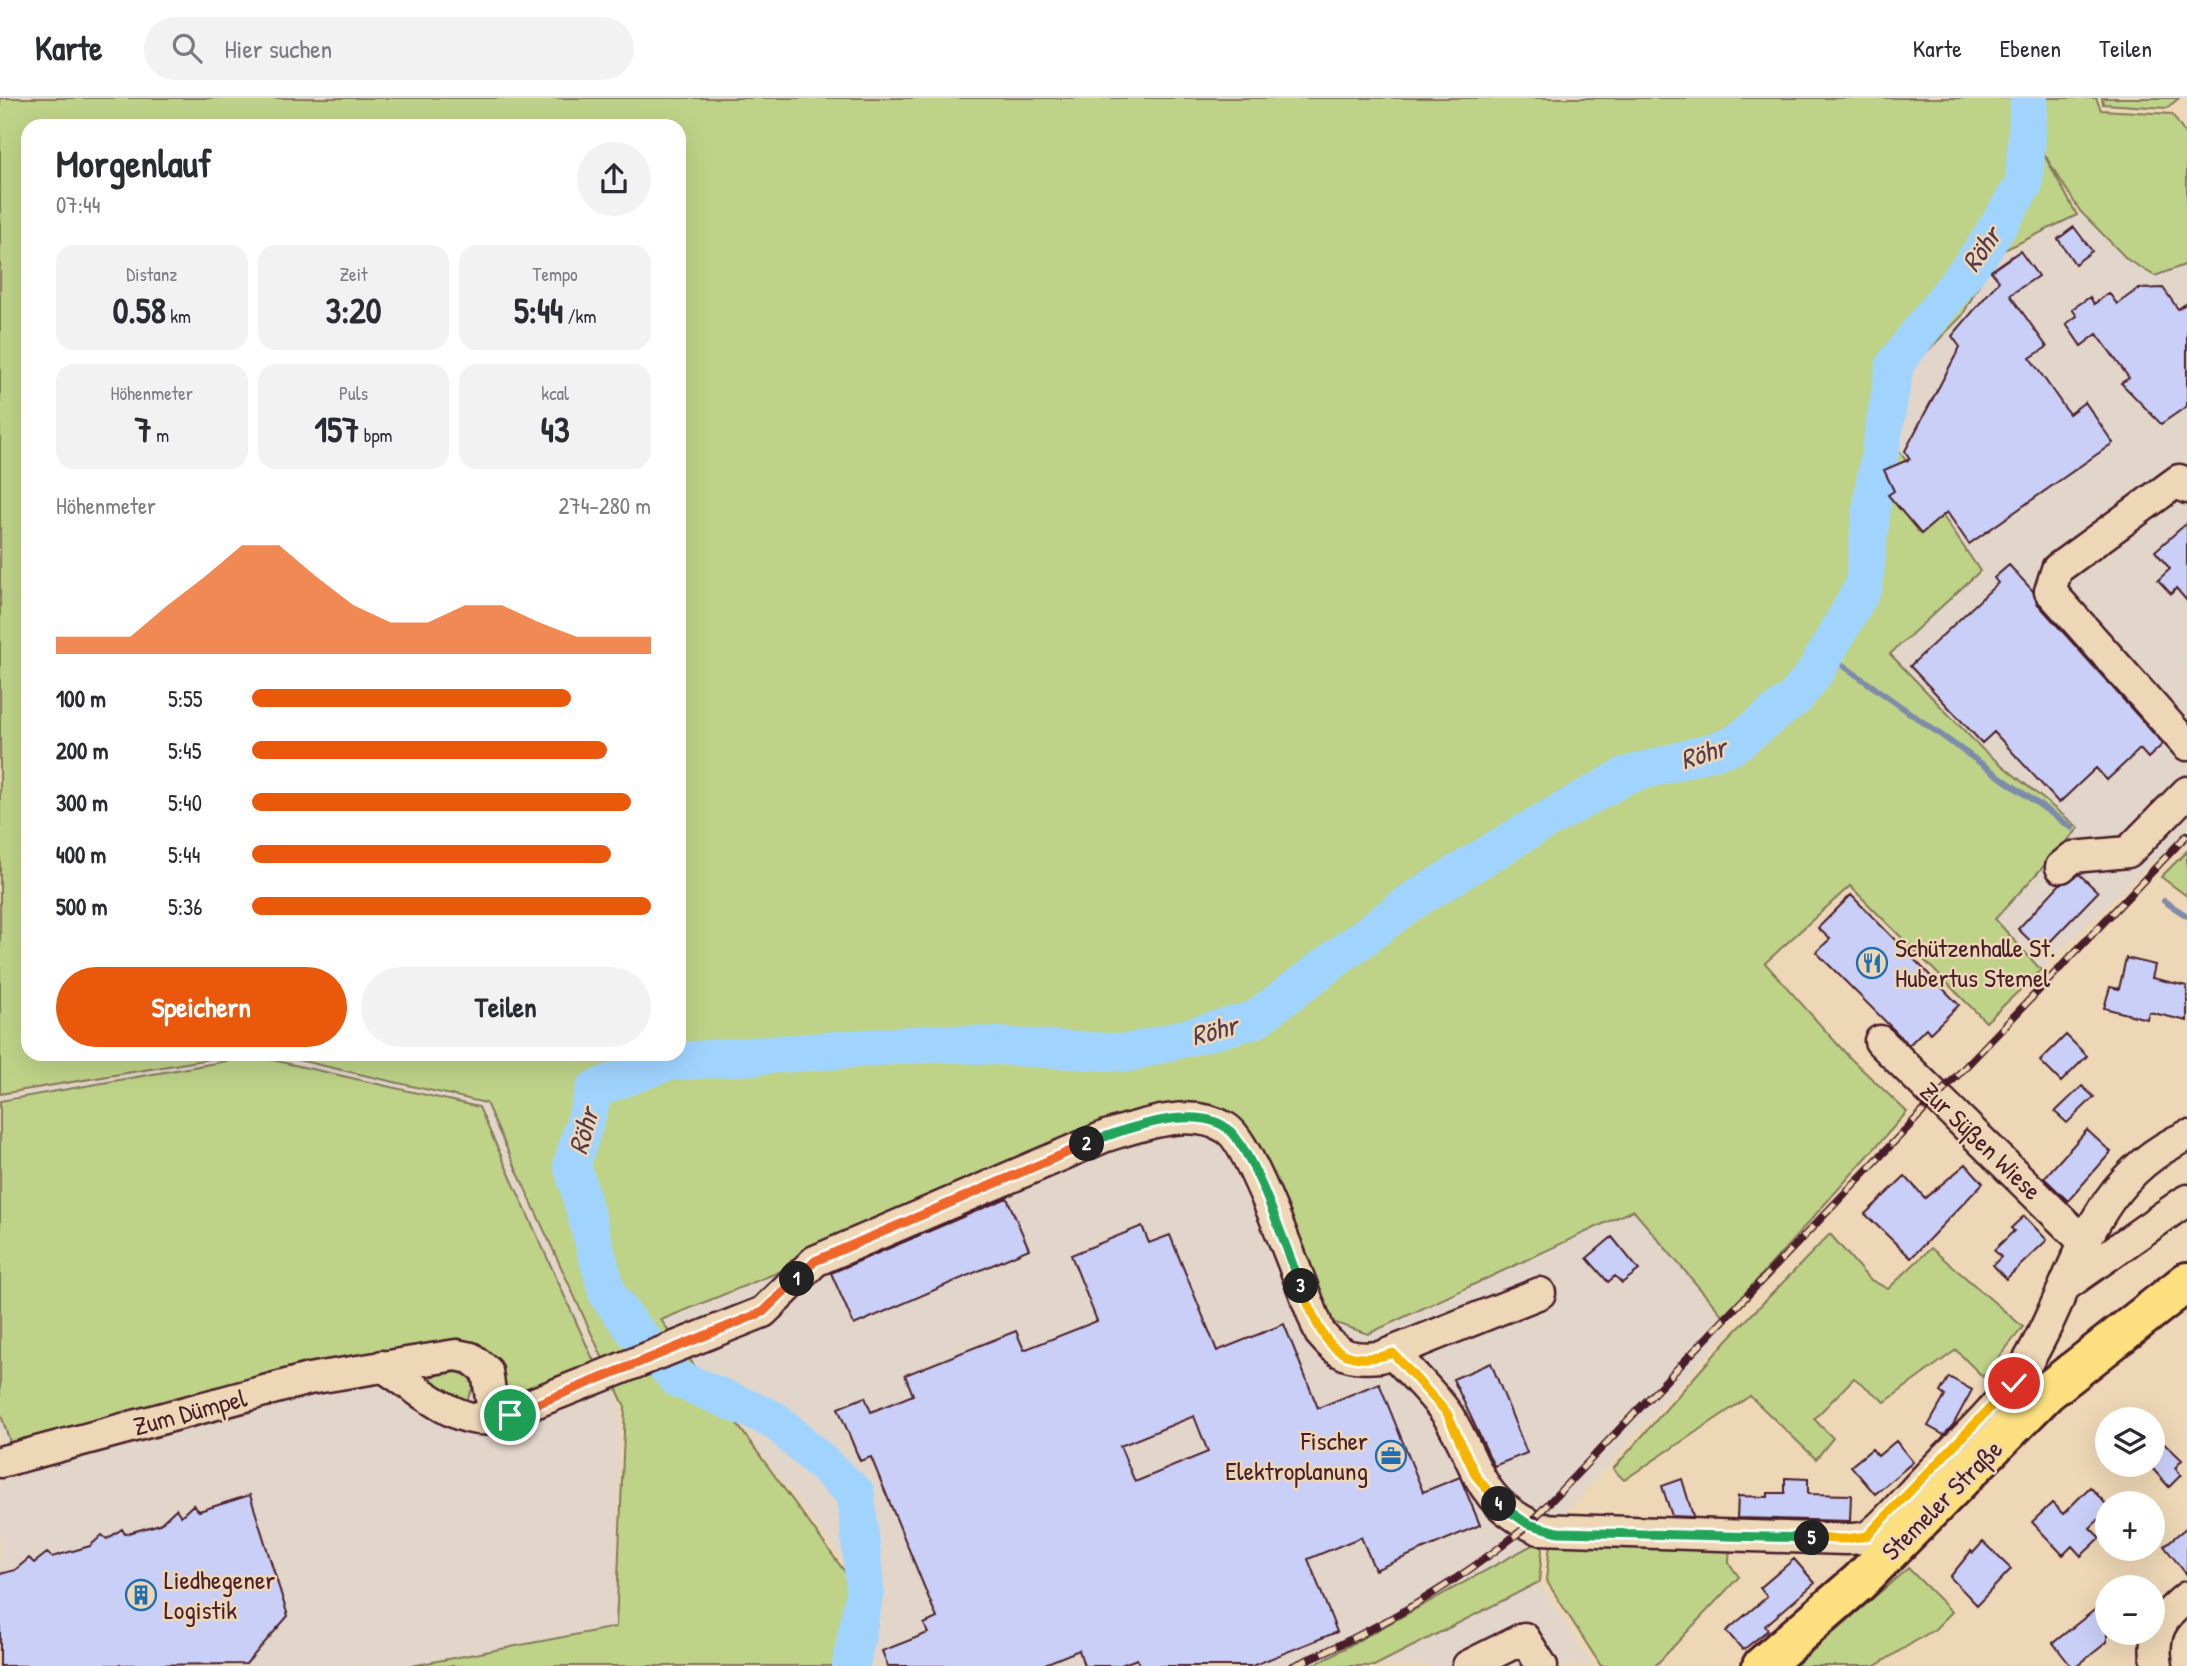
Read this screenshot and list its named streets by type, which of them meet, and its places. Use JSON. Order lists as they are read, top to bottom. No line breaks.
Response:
{"streets":{"main road":["Stemeler Straße"],"street":["Zur Süßen Wiese","Zum Dümpel"]},"water":["Röhr"],"places":{"restaurant":["Schützenhalle St. Hubertus Stemel"],"office":["Fischer Elektroplanung"],"building":["Liedhegener Logistik"]},"page":{"header":"Karte","search":"Hier suchen","nav":["Karte","Ebenen","Teilen"],"heading":["Morgenlauf","07:44"],"stats":[["Distanz","0.58 km"],["Zeit","3:20"],["Tempo","5:44 /km"],["Höhenmeter","7 m"],["Puls","157 bpm"],["kcal","43"]],"chart":["Höhenmeter","274–280 m"],"list":[{"name":"100 m","note":"5:55"},{"name":"200 m","note":"5:45"},{"name":"300 m","note":"5:40"},{"name":"400 m","note":"5:44"},{"name":"500 m","note":"5:36"}],"buttons":["Speichern","Teilen"],"pins":["2","1","3","4","5"],"map_buttons":["+","−"]}}
